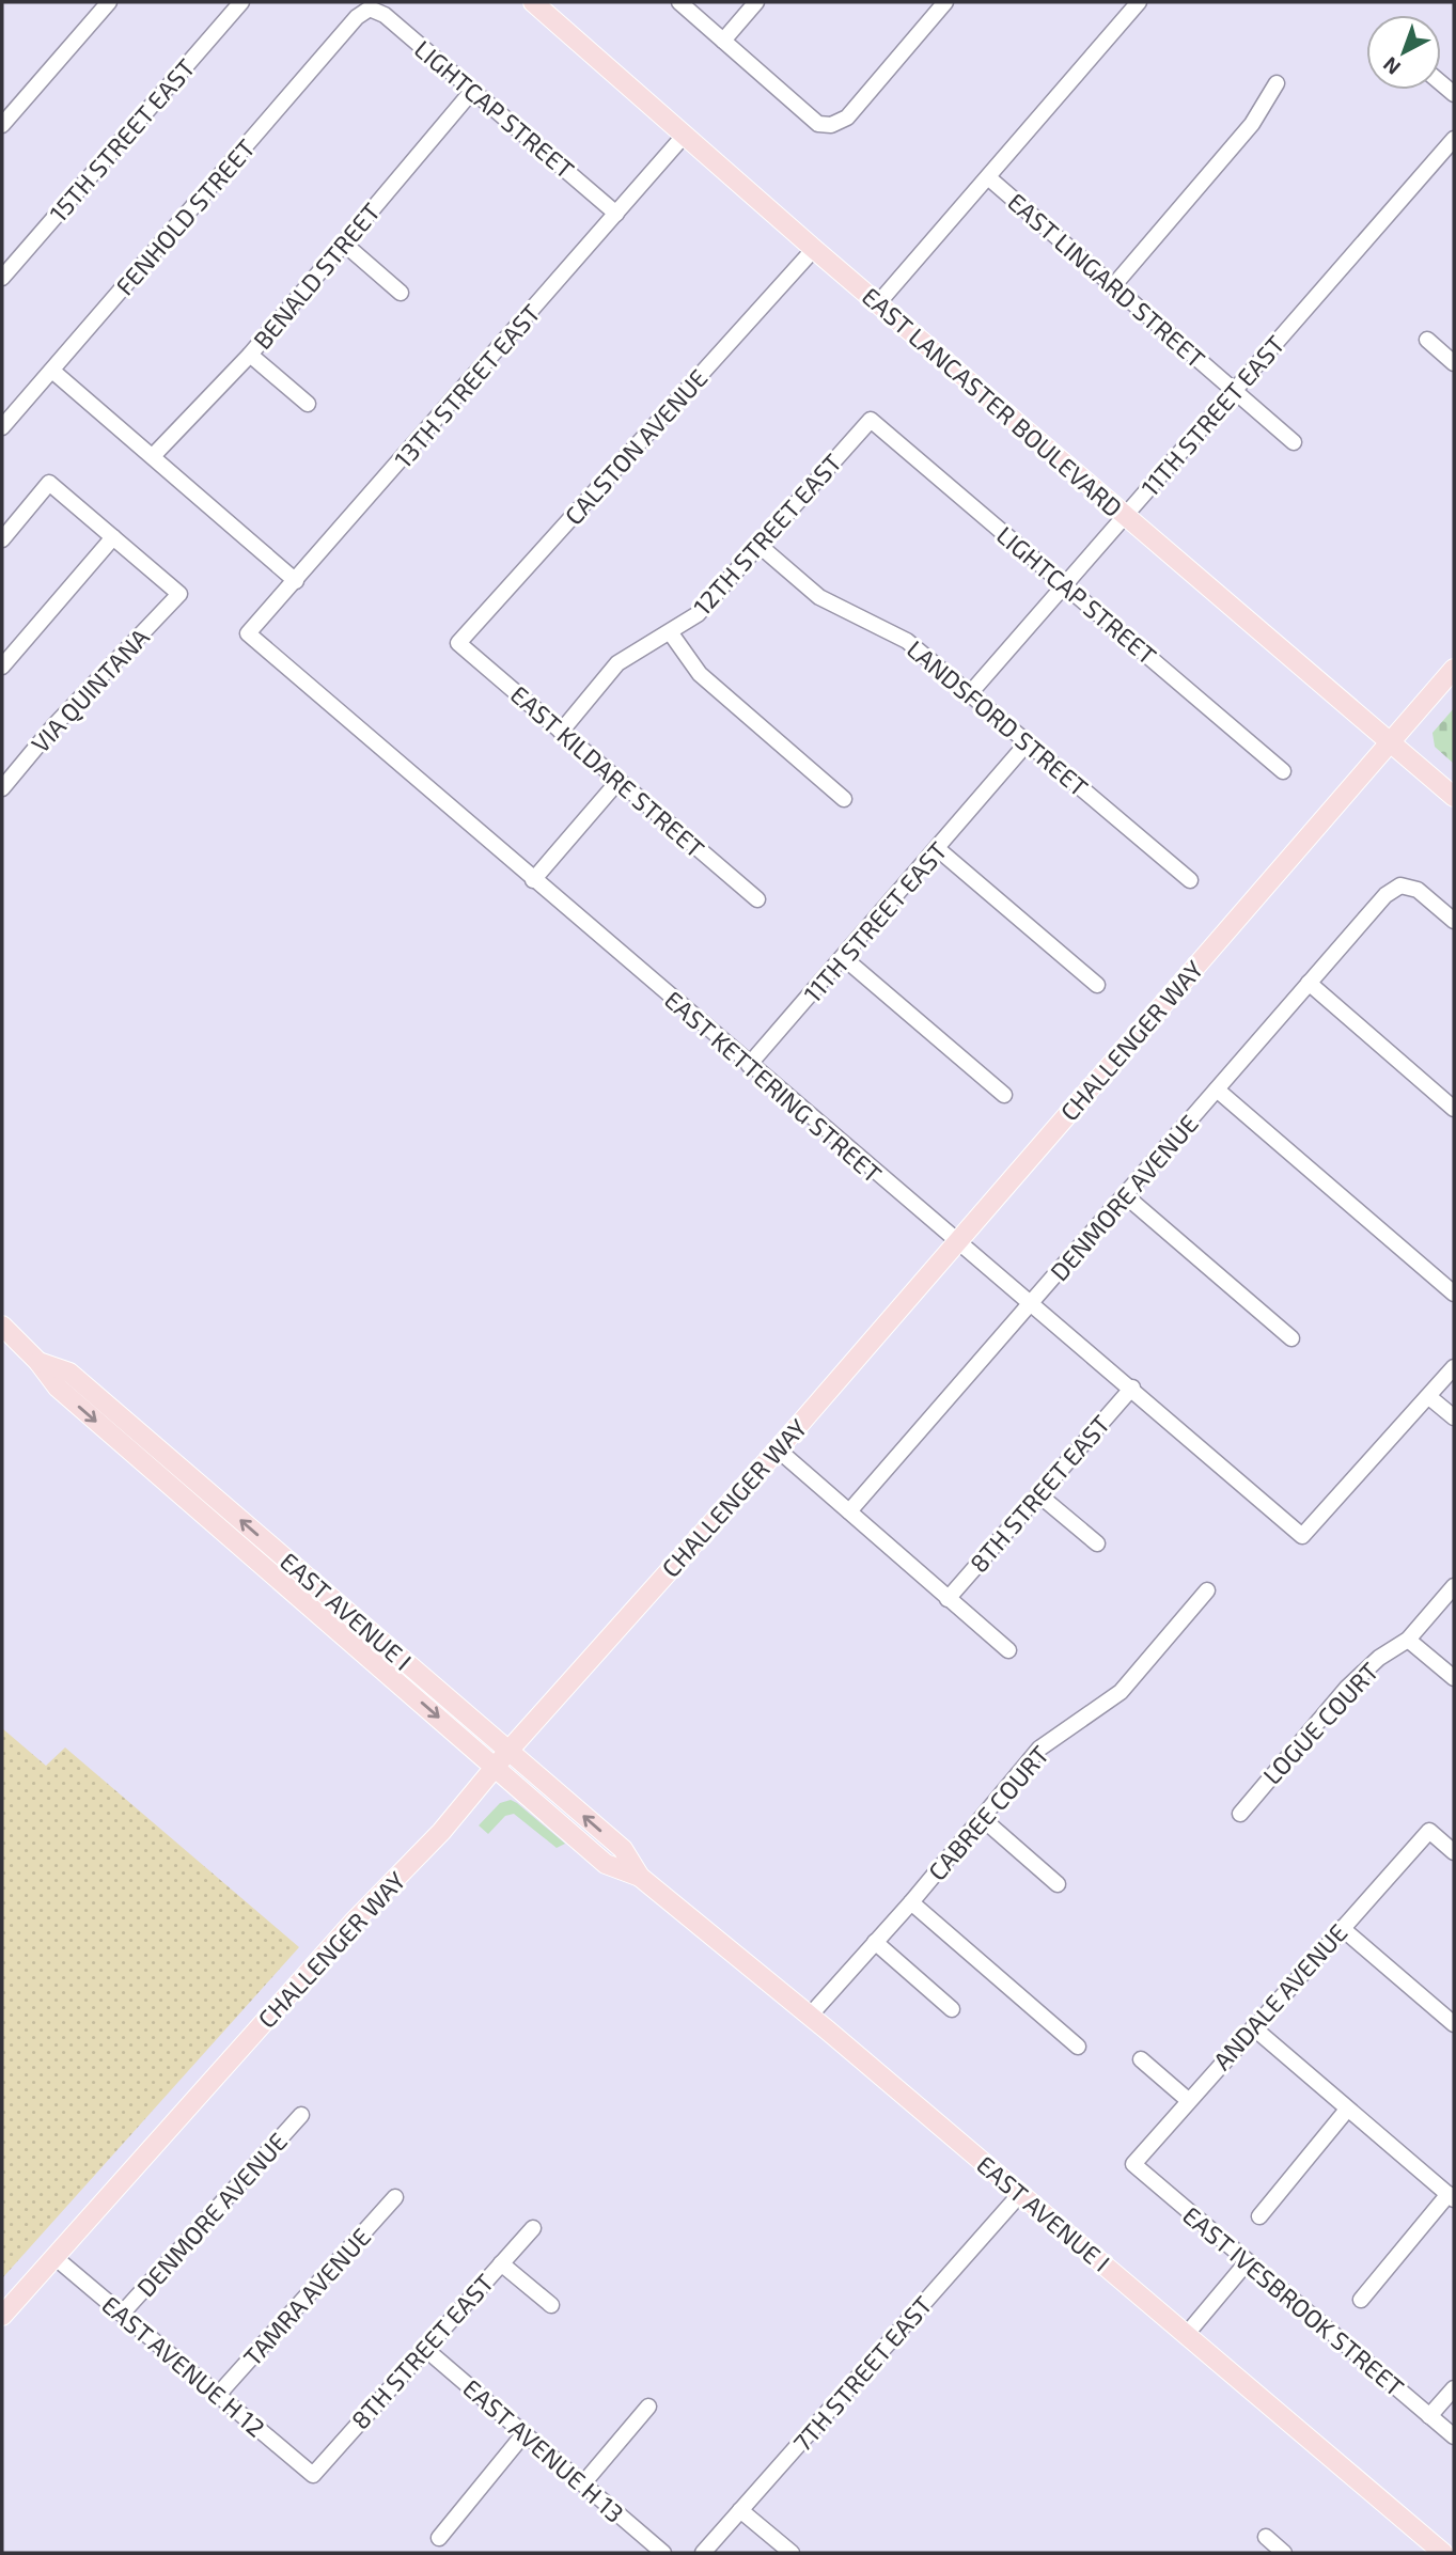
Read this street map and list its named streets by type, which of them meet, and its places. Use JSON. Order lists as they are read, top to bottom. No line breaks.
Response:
{"streets":{"main road":["EAST LANCASTER BOULEVARD","CHALLENGER WAY","EAST AVENUE I"],"street":["LIGHTCAP STREET","15TH STREET EAST","FENHOLD STREET","BENALD STREET","EAST LINGARD STREET","13TH STREET EAST","11TH STREET EAST","CALSTON AVENUE","12TH STREET EAST","VIA QUINTANA","LANDSFORD STREET","EAST KILDARE STREET","EAST KETTERING STREET","DENMORE AVENUE","8TH STREET EAST","LOGUE COURT","CABREE COURT","ANDALE AVENUE","TAMRA AVENUE","EAST IVESBROOK STREET","EAST AVENUE H 12","7TH STREET EAST","EAST AVENUE H 13"]},"crossings":[["LIGHTCAP STREET","FENHOLD STREET"],["LIGHTCAP STREET","BENALD STREET"],["LIGHTCAP STREET","13TH STREET EAST"],["LIGHTCAP STREET","11TH STREET EAST"],["LIGHTCAP STREET","12TH STREET EAST"],["EAST LINGARD STREET","11TH STREET EAST"],["13TH STREET EAST","EAST LANCASTER BOULEVARD"],["13TH STREET EAST","EAST KETTERING STREET"],["EAST LANCASTER BOULEVARD","11TH STREET EAST"],["EAST LANCASTER BOULEVARD","CALSTON AVENUE"],["EAST LANCASTER BOULEVARD","CHALLENGER WAY"],["11TH STREET EAST","LANDSFORD STREET"],["11TH STREET EAST","EAST KETTERING STREET"],["CALSTON AVENUE","EAST KILDARE STREET"],["12TH STREET EAST","LANDSFORD STREET"],["12TH STREET EAST","EAST KILDARE STREET"],["CHALLENGER WAY","EAST KETTERING STREET"],["CHALLENGER WAY","EAST AVENUE I"],["CHALLENGER WAY","EAST AVENUE H 12"],["EAST KETTERING STREET","DENMORE AVENUE"],["EAST KETTERING STREET","8TH STREET EAST"],["DENMORE AVENUE","EAST AVENUE H 12"],["8TH STREET EAST","EAST AVENUE H 12"],["8TH STREET EAST","EAST AVENUE H 13"],["EAST AVENUE I","CABREE COURT"],["EAST AVENUE I","7TH STREET EAST"],["ANDALE AVENUE","EAST IVESBROOK STREET"],["TAMRA AVENUE","EAST AVENUE H 12"]],"north":"bottom left"}
